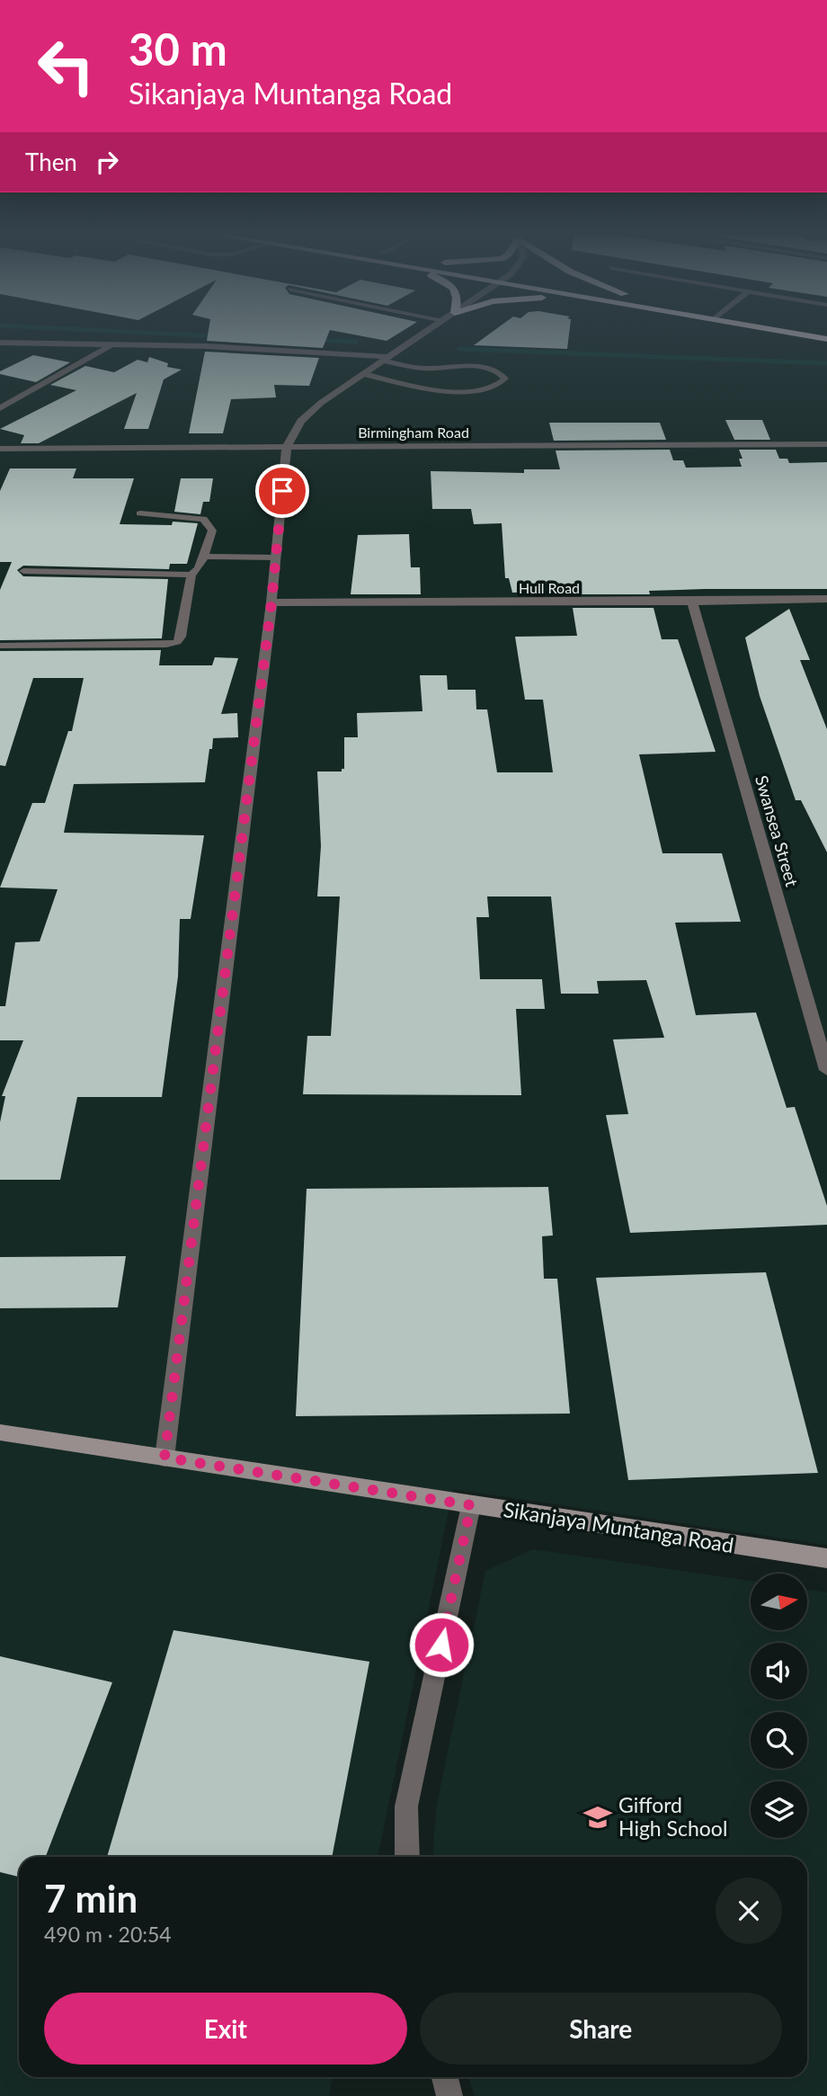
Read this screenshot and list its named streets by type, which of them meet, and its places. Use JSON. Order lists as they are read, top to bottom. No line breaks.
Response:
{"streets":{"street":["Birmingham Road","Hull Road","Swansea Street","Sikanjaya Muntanga Road"]},"crossings":[["Hull Road","Swansea Street"]],"places":{"school or university":["Gifford High School"]},"north":"right","page":{"turn":["30 m","Sikanjaya Muntanga Road"],"then":"Then","heading":["7 min","490 m · 20:54"],"buttons":["Exit","Share"]}}
